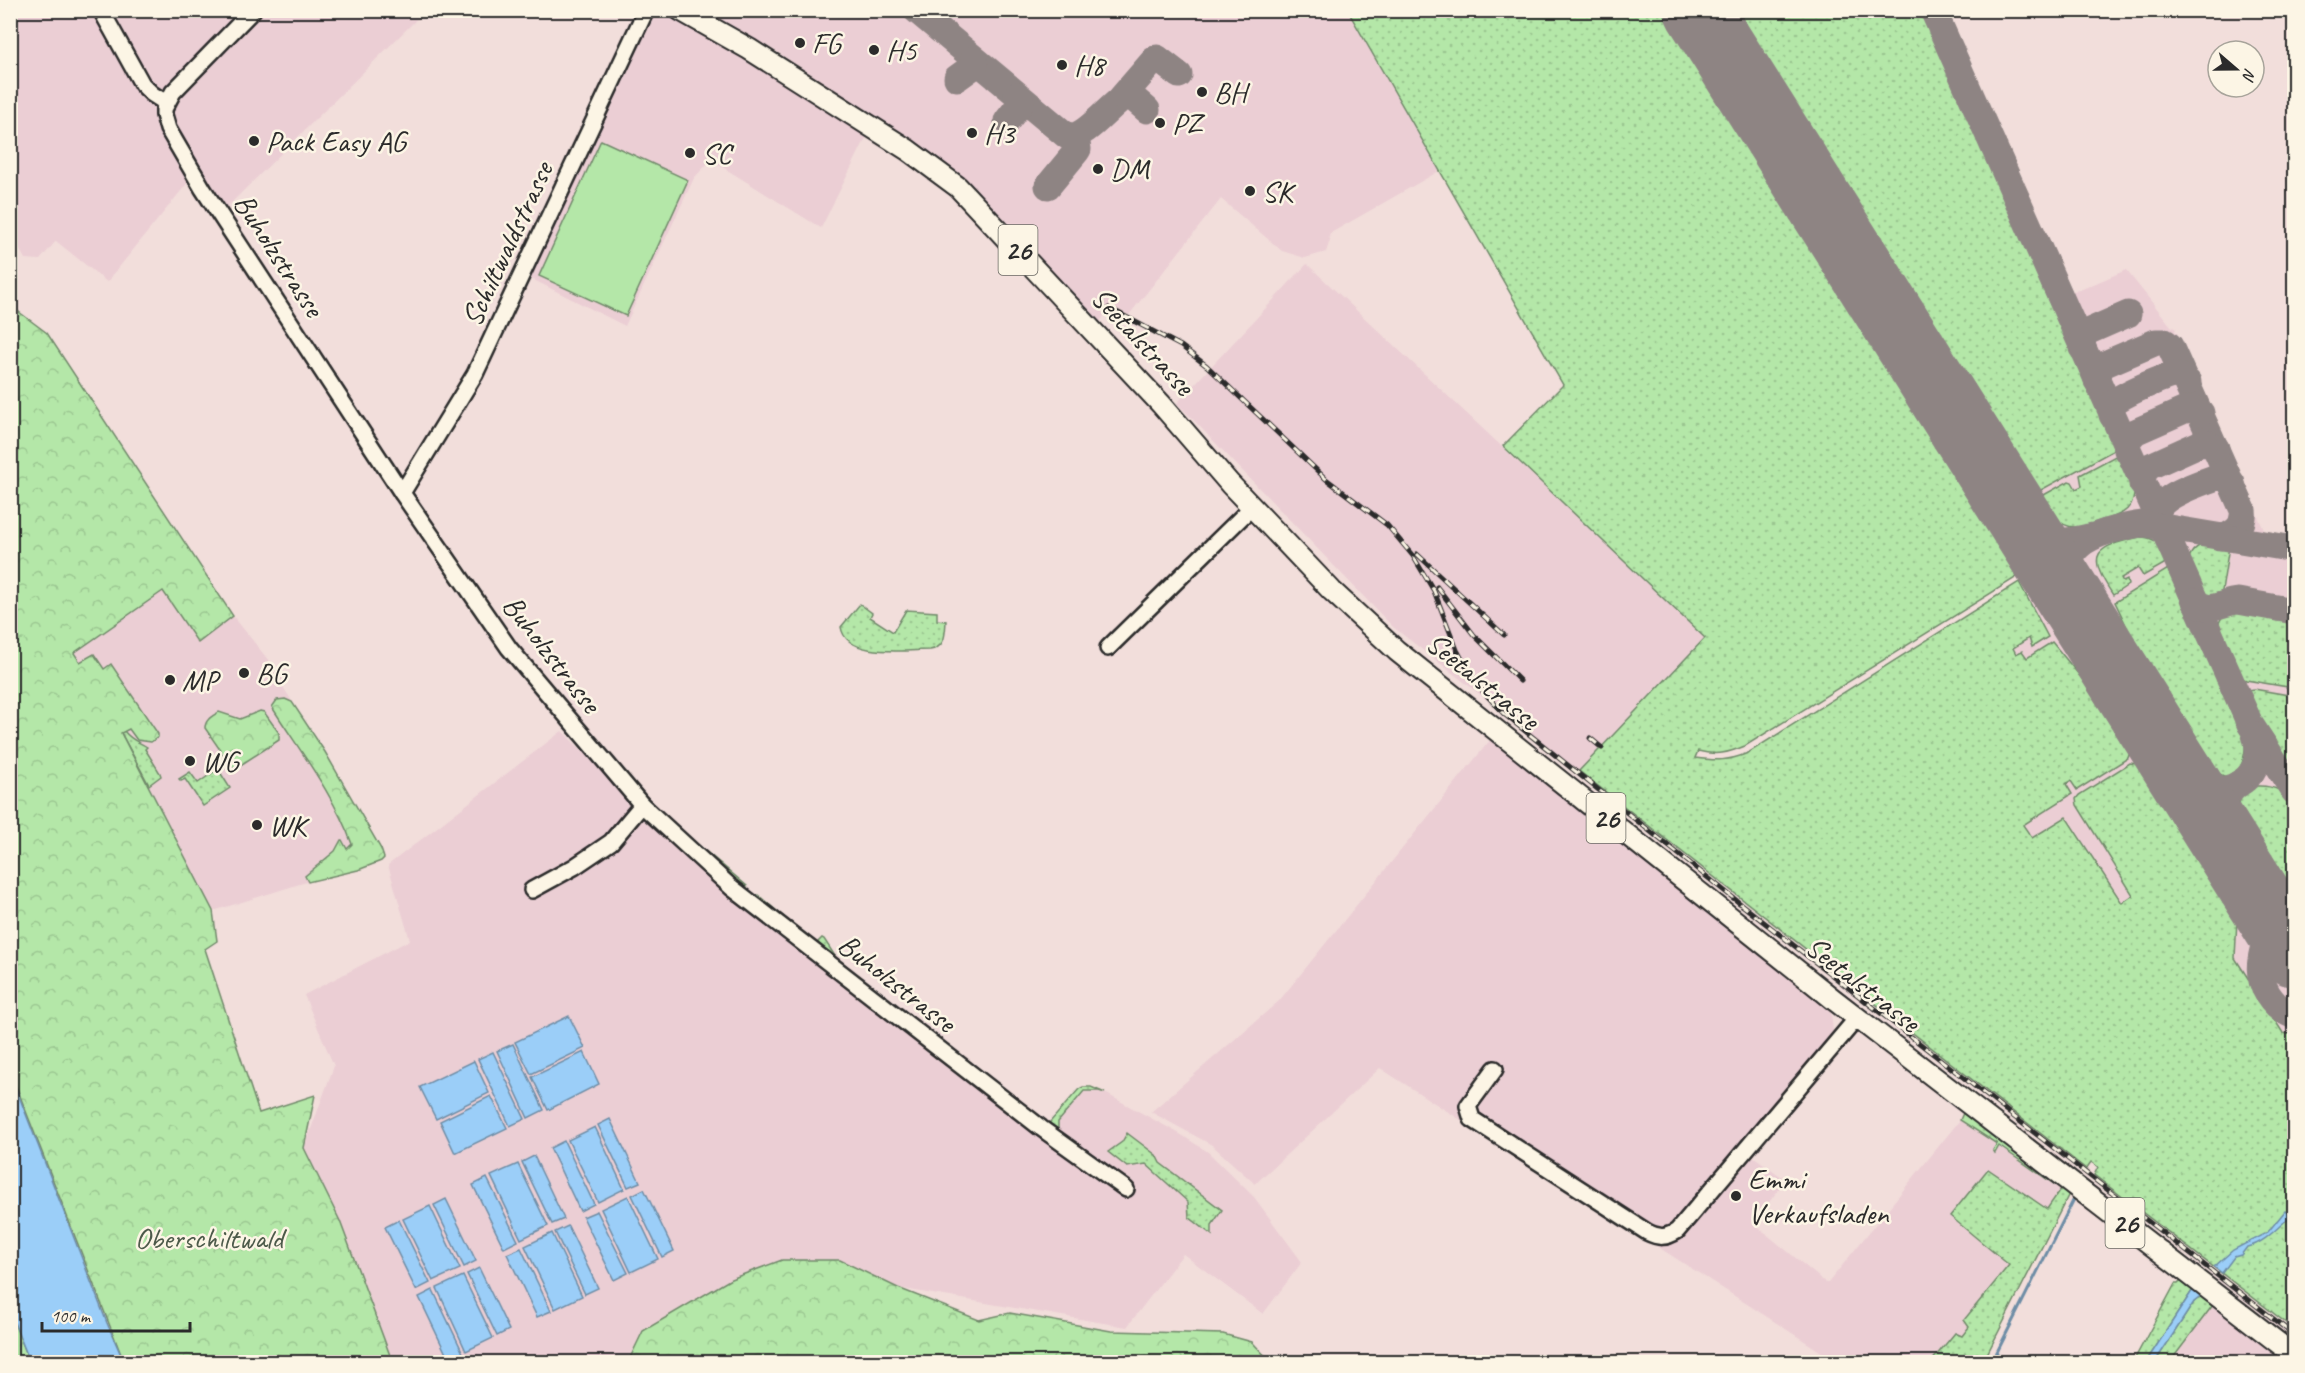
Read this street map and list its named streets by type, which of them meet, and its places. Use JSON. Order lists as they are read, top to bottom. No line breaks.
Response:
{"streets":{"main road":["26","Seetalstrasse"],"street":["Schiltwaldstrasse","Buholzstrasse"]},"crossings":[["Schiltwaldstrasse","Buholzstrasse"]],"parks":["Oberschiltwald"],"places":["FG","H5","H8","BH","PZ","H3","Pack Easy AG","SC","DM","SK","BG","MP","WG","WK","Emmi Verkaufsladen"],"scale_bar":"100 m","north":"right"}
